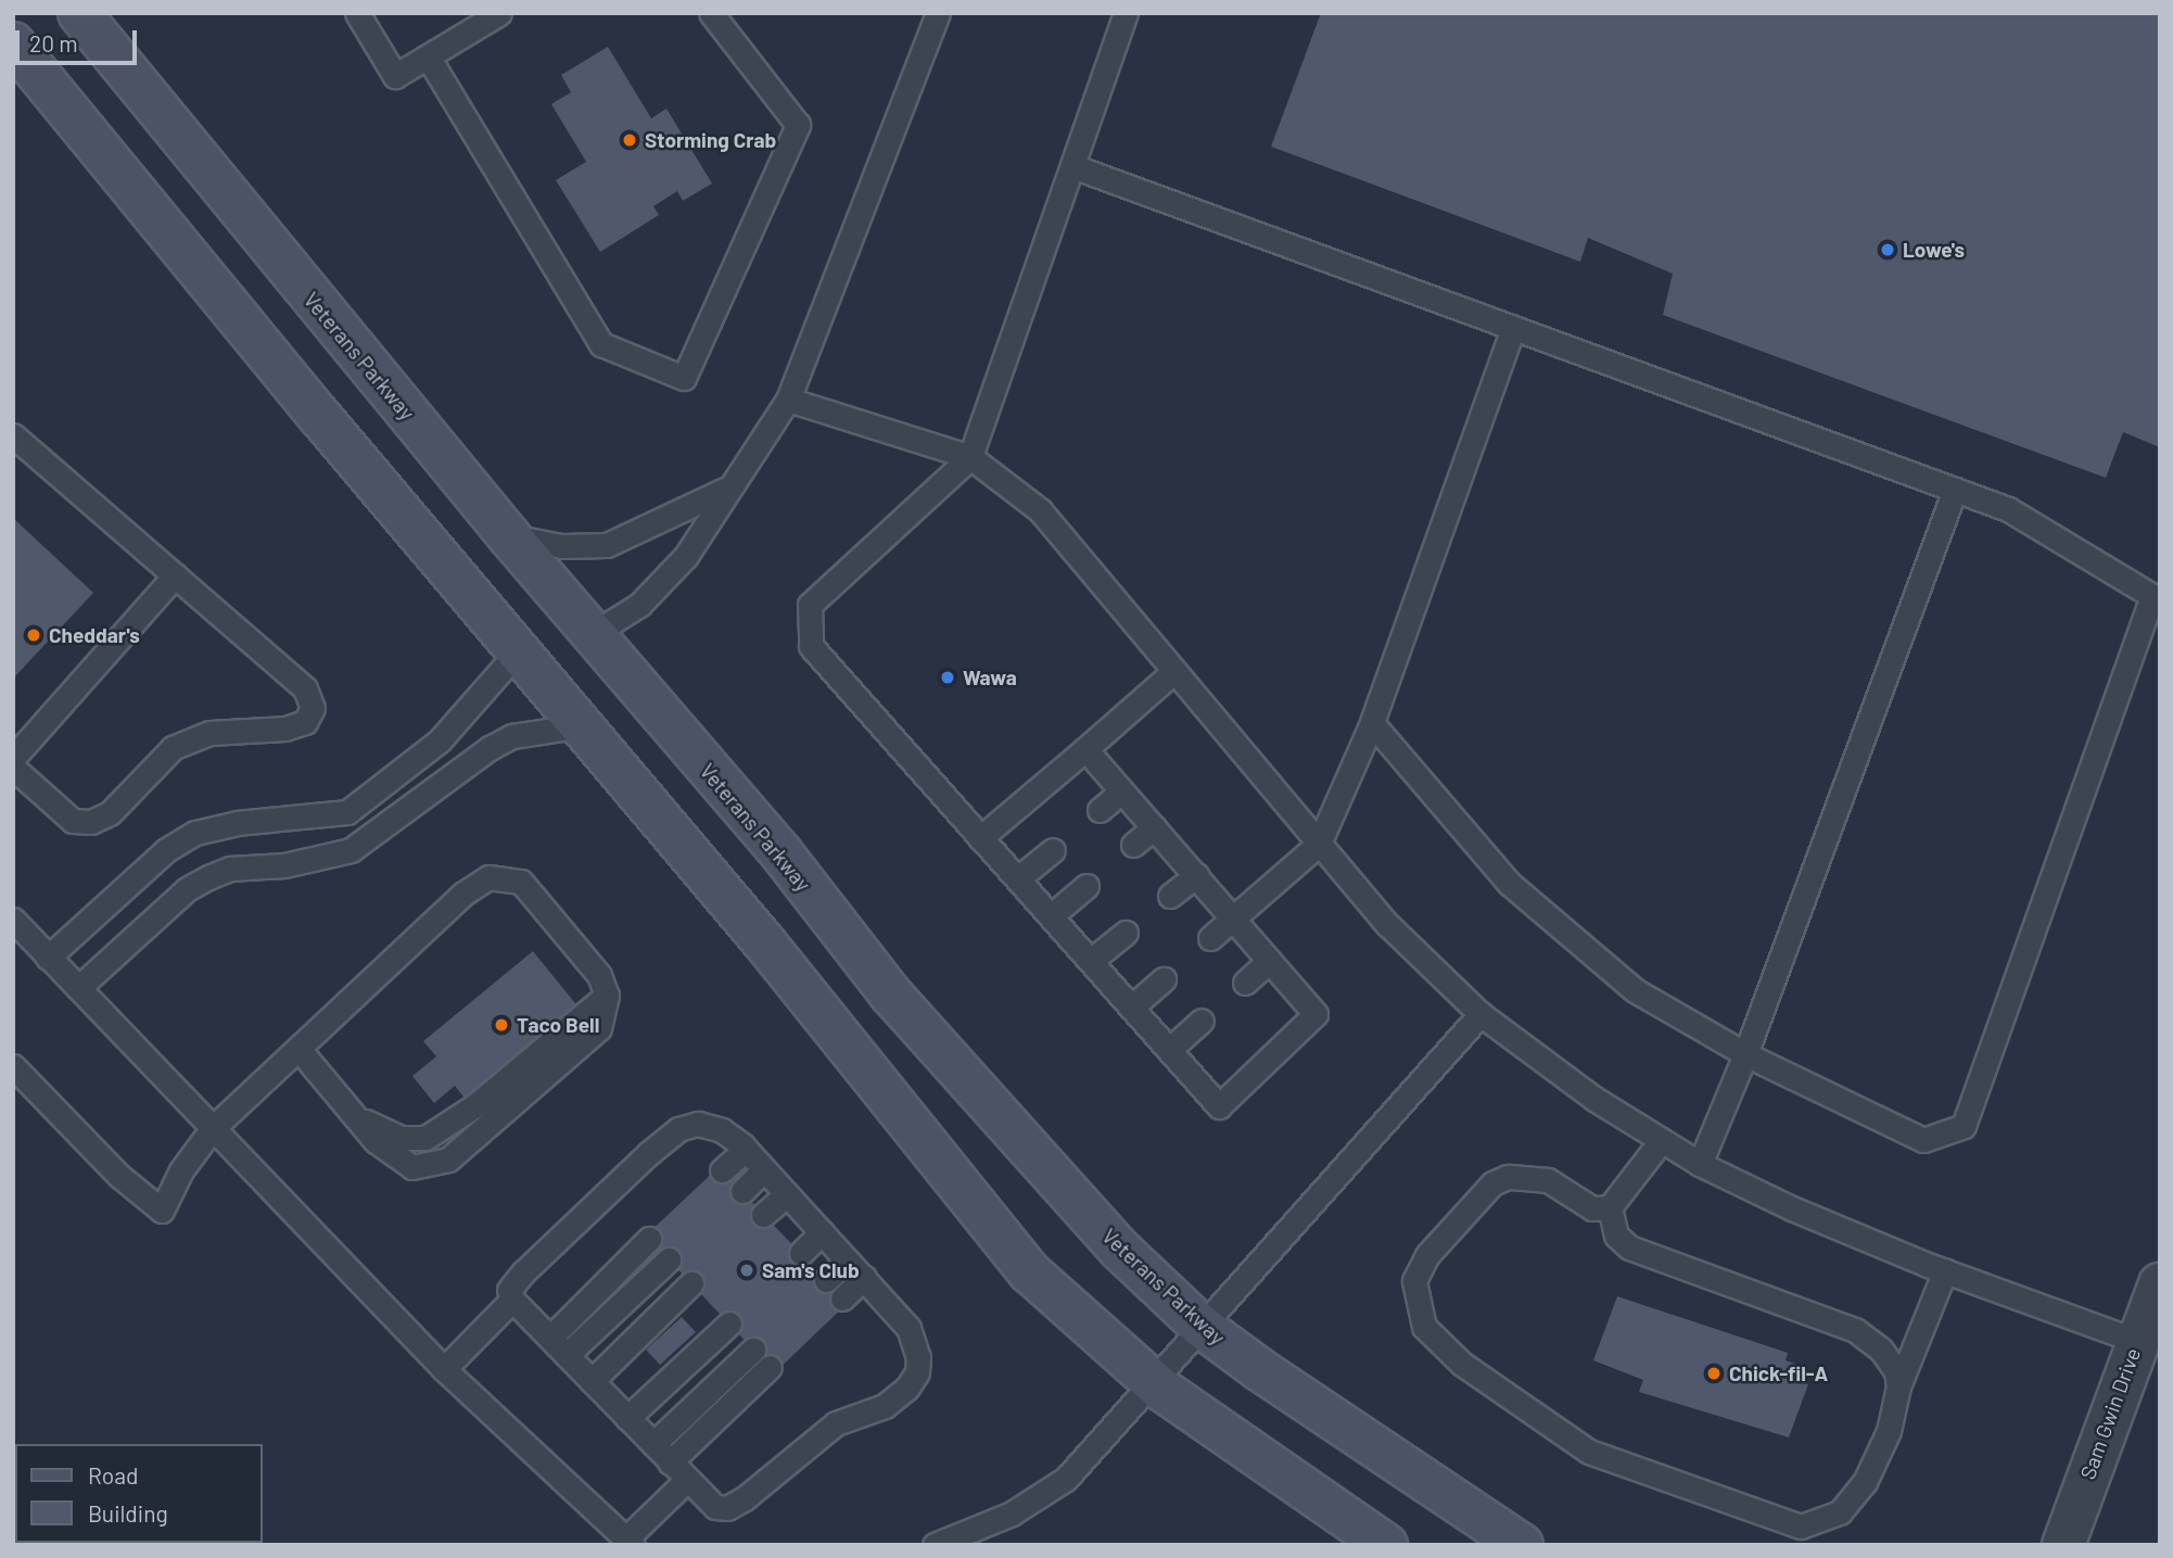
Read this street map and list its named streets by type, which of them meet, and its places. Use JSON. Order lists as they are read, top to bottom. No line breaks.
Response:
{"streets":{"main road":["Veterans Parkway"],"street":["Sam Gwin Drive"]},"places":["Storming Crab","Lowe's","Cheddar's","Wawa","Taco Bell","Sam's Club","Chick-fil-A"],"legend":["Road","Building"],"scale_bar":"20 m"}
